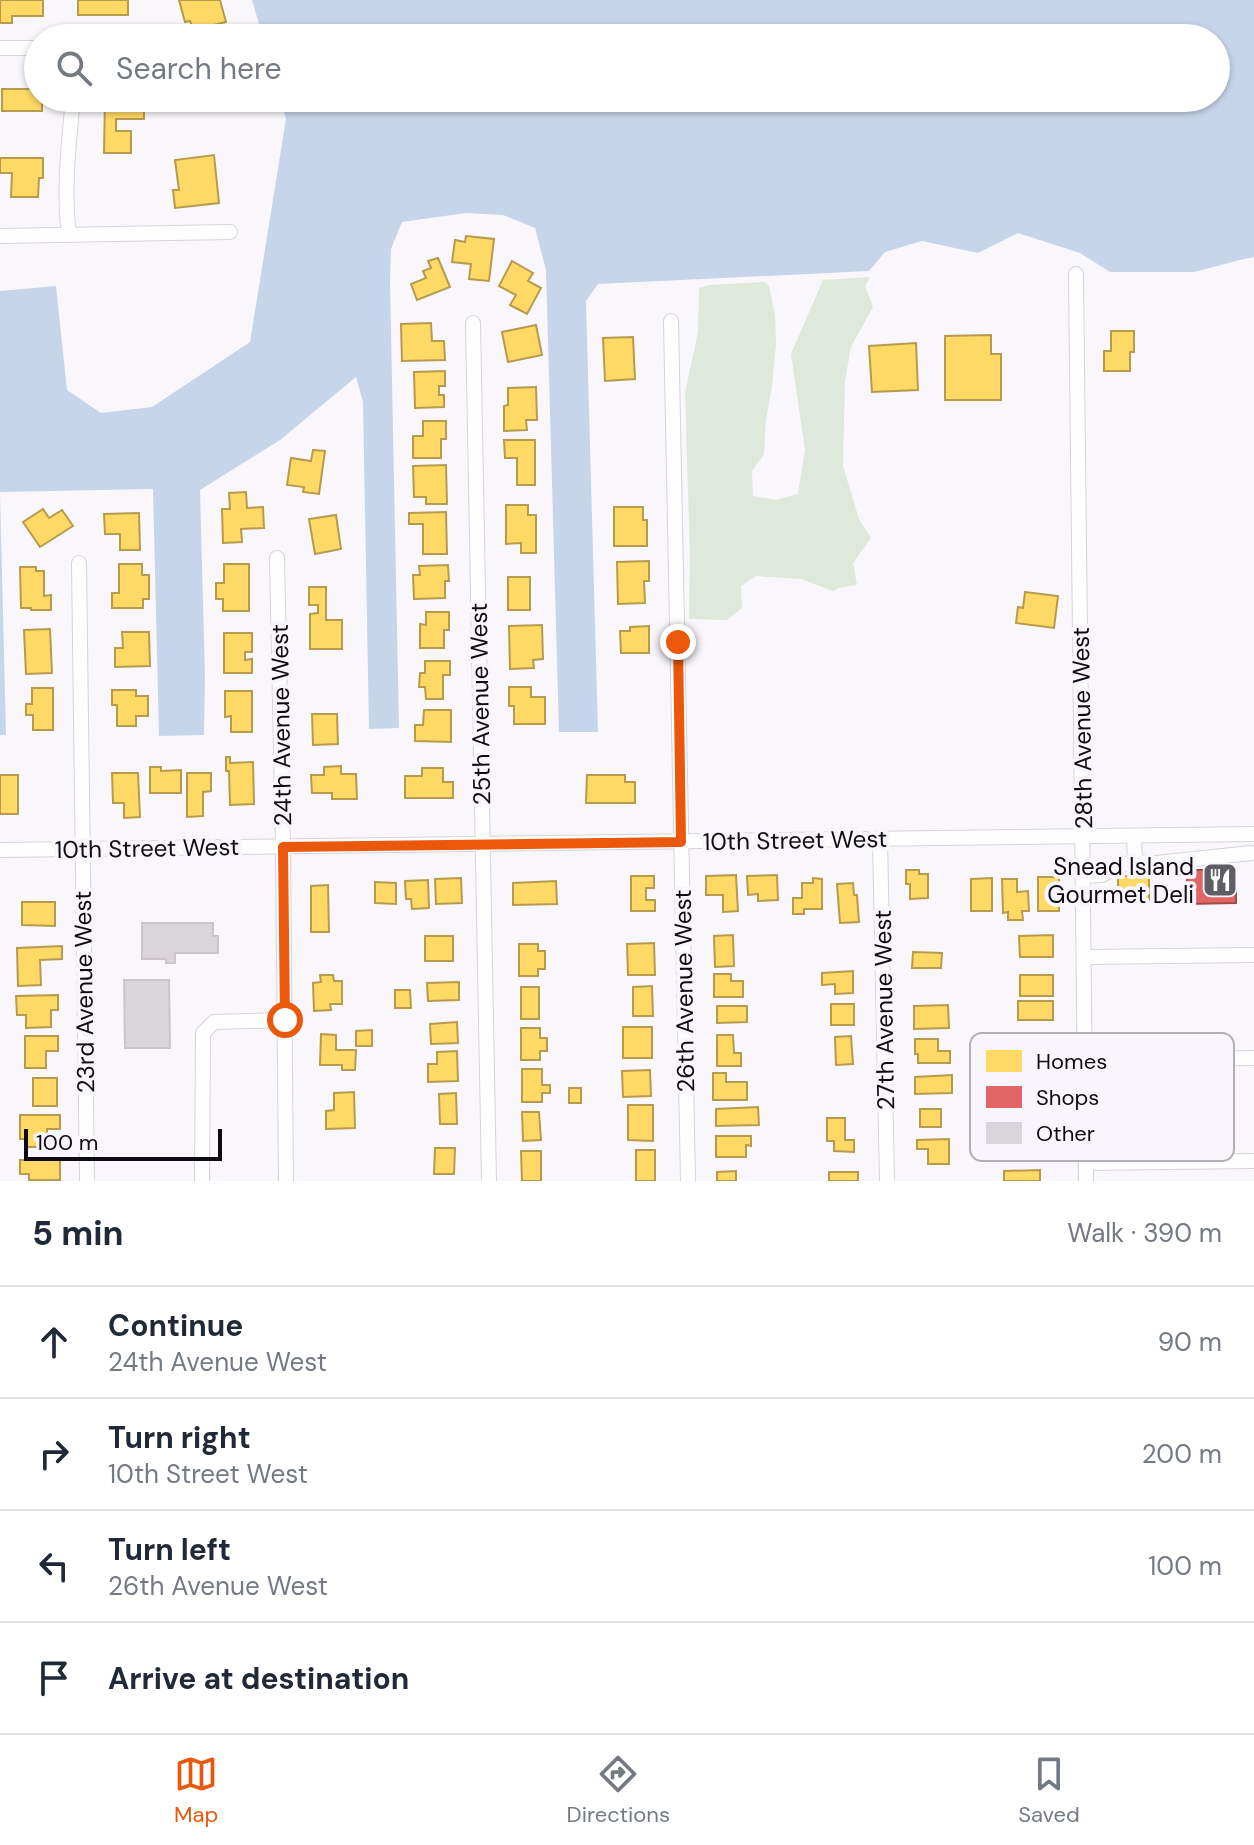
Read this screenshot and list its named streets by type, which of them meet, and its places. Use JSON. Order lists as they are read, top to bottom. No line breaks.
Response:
{"streets":{"street":["25th Avenue West","24th Avenue West","28th Avenue West","10th Street West","26th Avenue West","23rd Avenue West","27th Avenue West"]},"crossings":[["25th Avenue West","10th Street West"],["24th Avenue West","10th Street West"],["28th Avenue West","10th Street West"],["10th Street West","26th Avenue West"],["10th Street West","23rd Avenue West"],["10th Street West","27th Avenue West"]],"places":{"restaurant":["Snead Island Gourmet Deli"]},"legend":["Homes","Shops","Other"],"scale_bar":"100 m","page":{"search":"Search here","scale":"100 m","heading":["5 min","Walk · 390 m"],"list":[["Continue","24th Avenue West","90 m"],["Turn right","10th Street West","200 m"],["Turn left","26th Avenue West","100 m"],"Arrive at destination"],"nav":["Map","Directions","Saved"]}}
